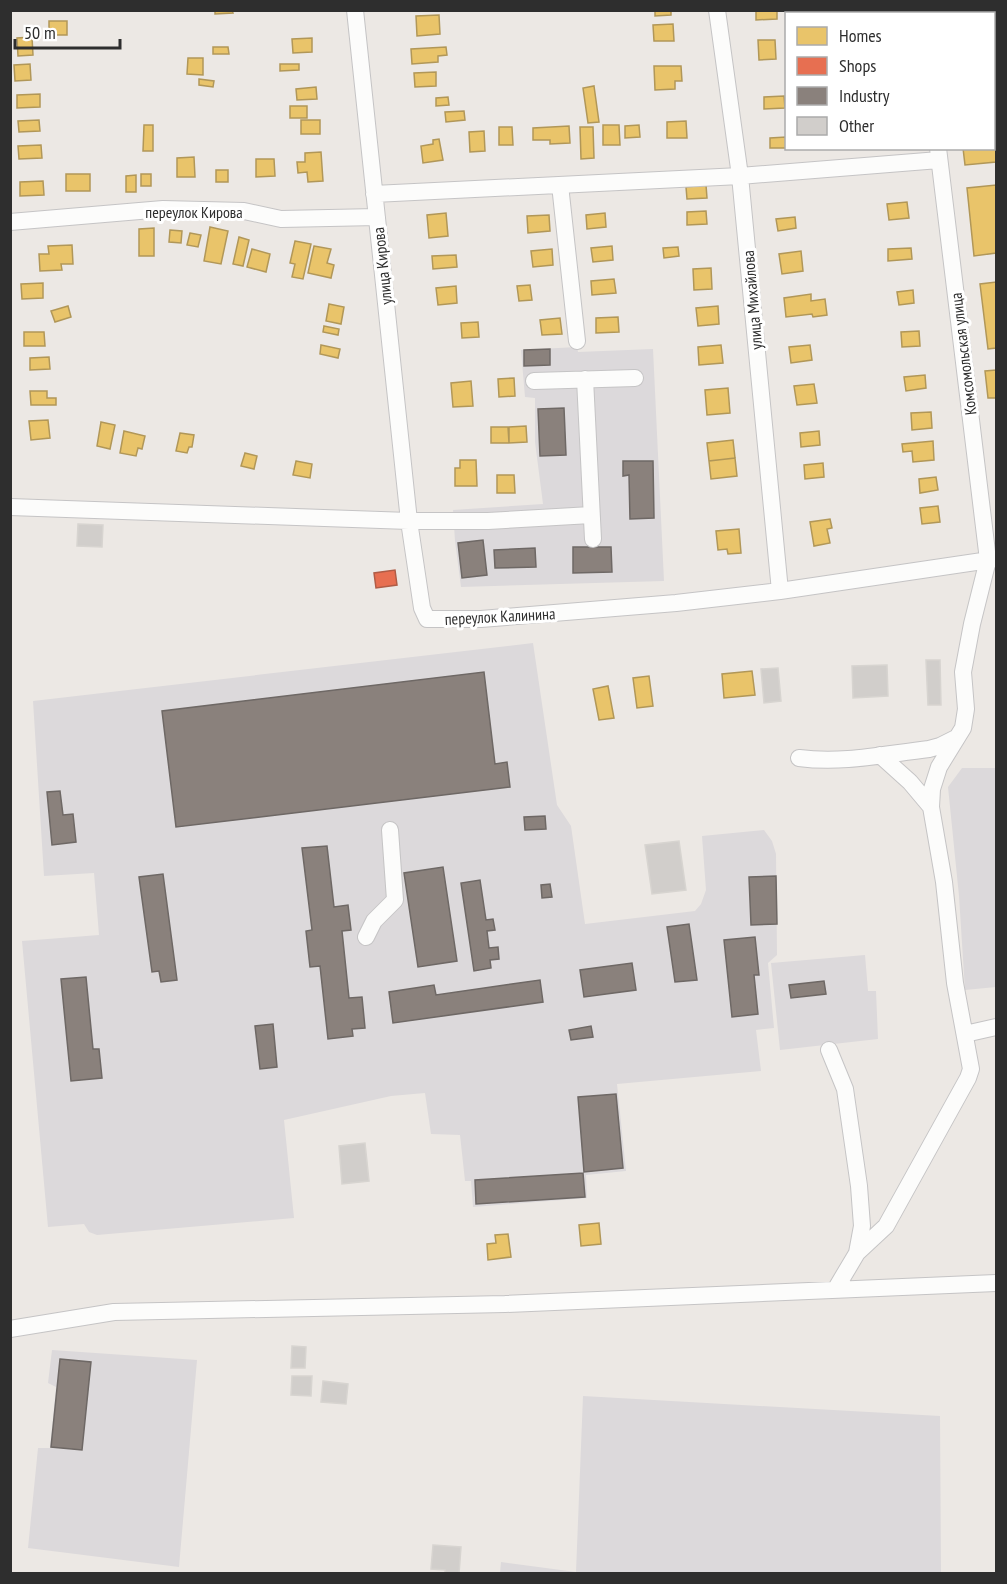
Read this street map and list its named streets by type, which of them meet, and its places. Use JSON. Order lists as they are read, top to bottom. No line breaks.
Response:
{"streets":{"street":["переулок Кирова","улица Кирова","улица Михайлова","Комсомольская улица","переулок Калинина"]},"crossings":[["переулок Кирова","улица Кирова"],["улица Кирова","переулок Калинина"],["улица Михайлова","переулок Калинина"],["Комсомольская улица","переулок Калинина"]],"legend":["Homes","Shops","Industry","Other"],"scale_bar":"50 m"}
